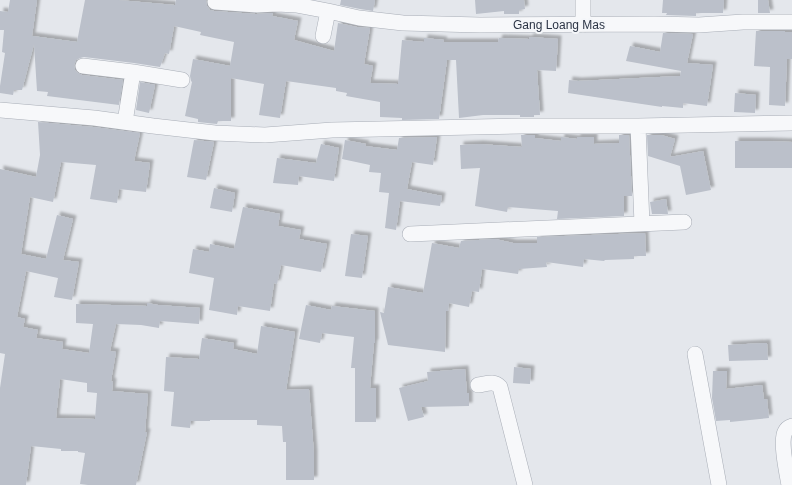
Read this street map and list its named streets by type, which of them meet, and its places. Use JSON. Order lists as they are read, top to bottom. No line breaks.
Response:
{"streets":{"street":["Gang Loang Mas"]}}
